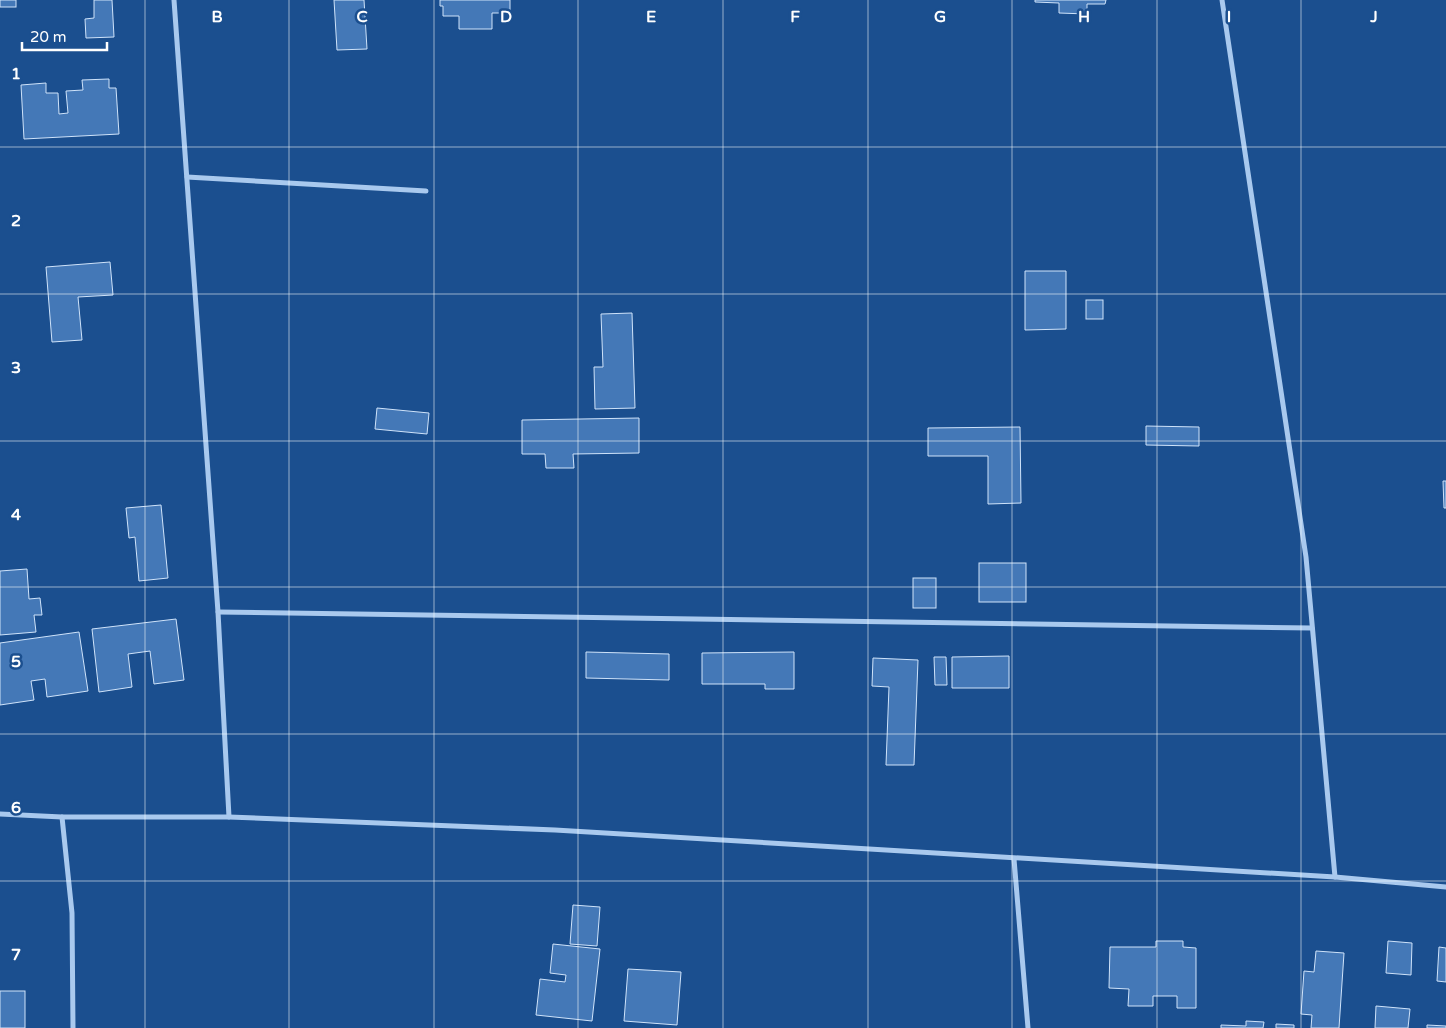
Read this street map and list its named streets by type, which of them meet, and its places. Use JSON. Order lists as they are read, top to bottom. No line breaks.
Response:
{"scale_bar":"20 m","grid":{"columns":["B","C","D","E","F","G","H","I","J"],"rows":["1","2","3","4","5","6","7"]}}
